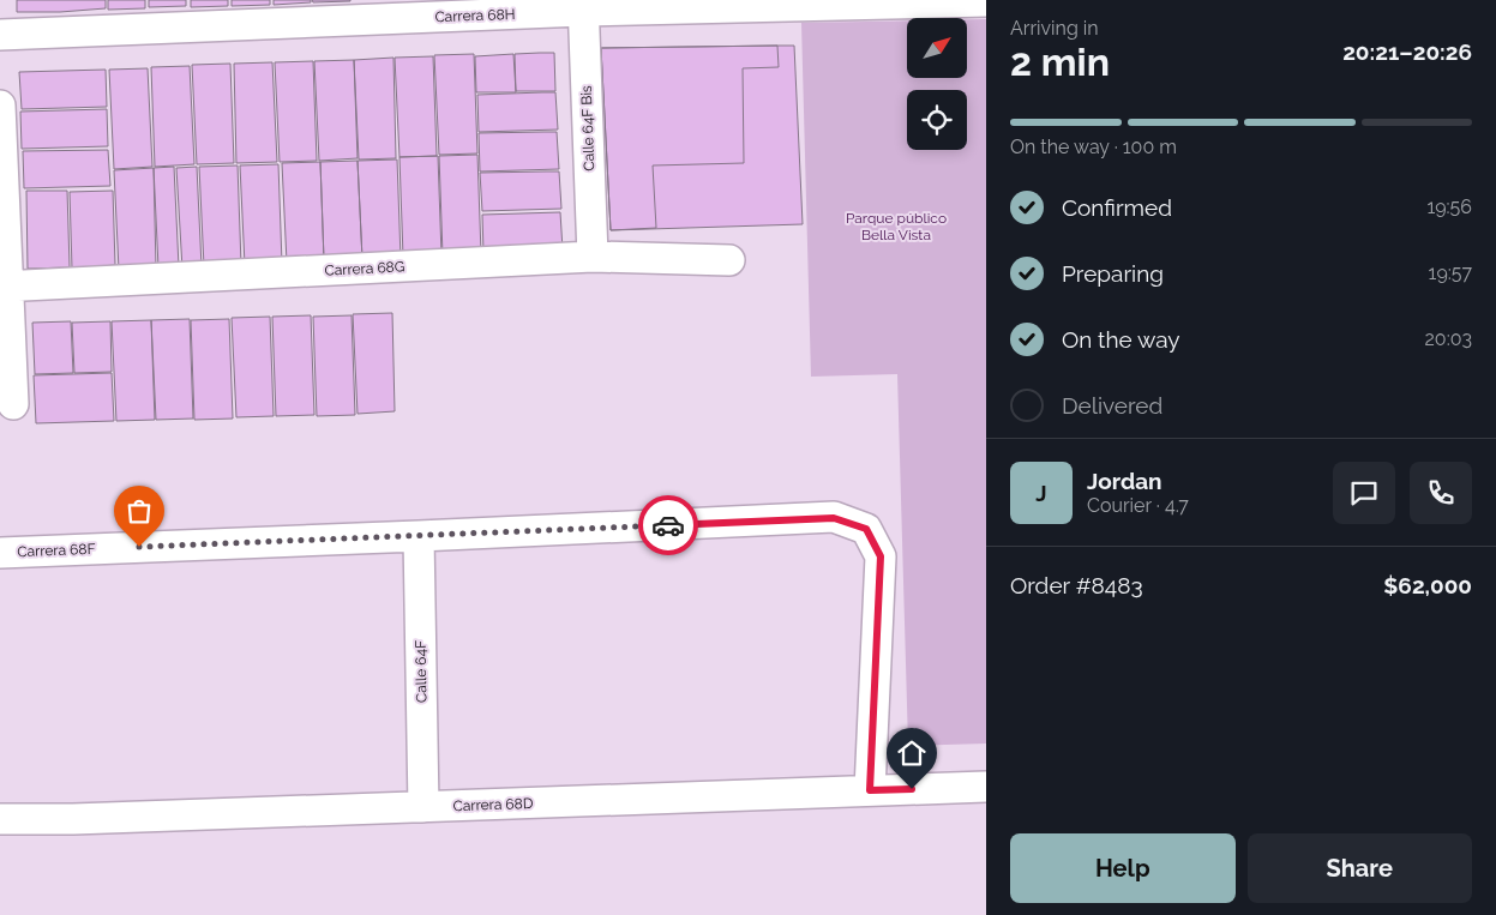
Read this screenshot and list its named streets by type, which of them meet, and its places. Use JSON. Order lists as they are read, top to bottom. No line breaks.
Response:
{"streets":{"street":["Carrera 68H","Calle 64F Bis","Carrera 68G","Carrera 68F","Calle 64F","Carrera 68D"]},"crossings":[["Carrera 68H","Calle 64F Bis"],["Calle 64F Bis","Carrera 68G"],["Carrera 68F","Calle 64F"],["Carrera 68F","Carrera 68D"],["Calle 64F","Carrera 68D"]],"parks":["Parque público Bella Vista"],"north":"top right","page":{"heading":["2 min","Arriving in","20:21–20:26"],"panel":["Jordan","Courier · 4.7","Order #8483","$62,000"],"bar":"On the way · 100 m","list":[["Confirmed","19:56"],["Preparing","19:57"],["On the way","20:03"],"Delivered"],"round":"J","buttons":["Help","Share"]}}
